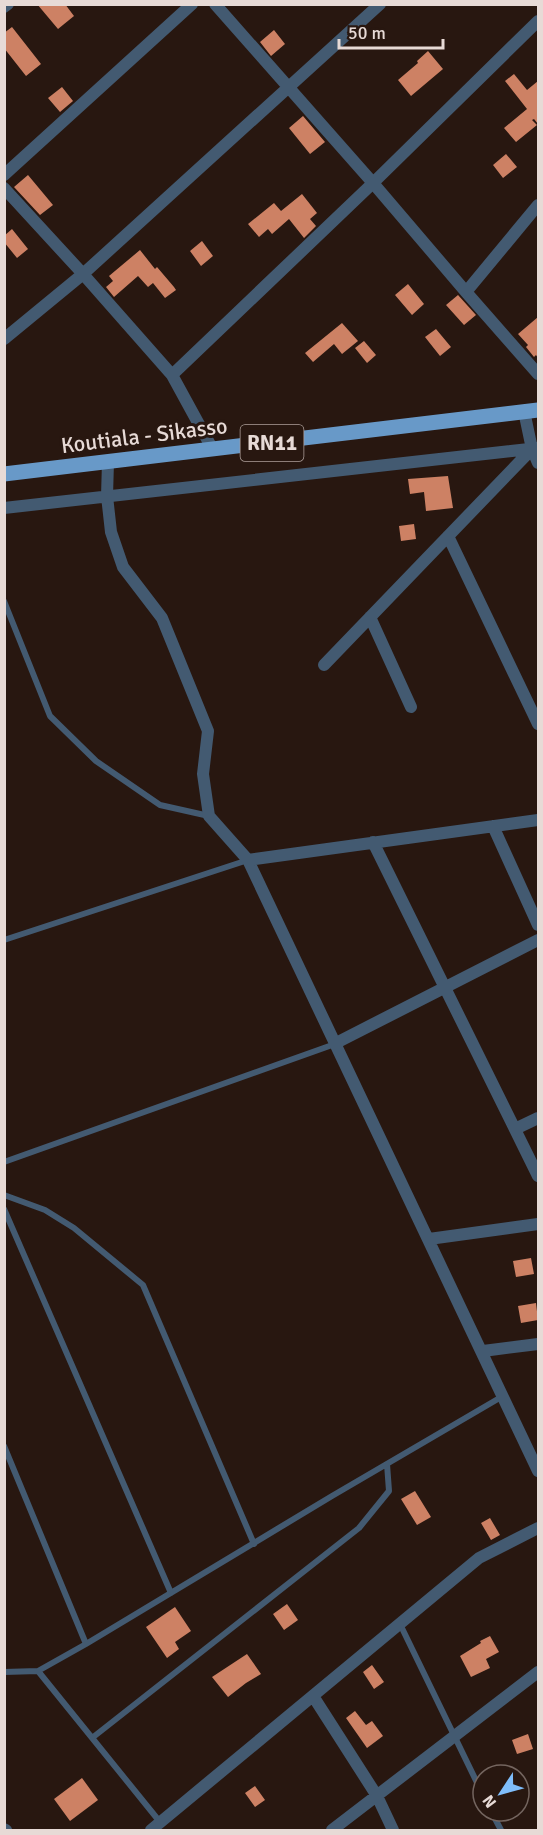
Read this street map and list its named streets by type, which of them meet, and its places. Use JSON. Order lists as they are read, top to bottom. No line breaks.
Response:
{"streets":{"main road":["Koutiala - Sikasso","RN11"]},"scale_bar":"50 m","north":"bottom left"}
